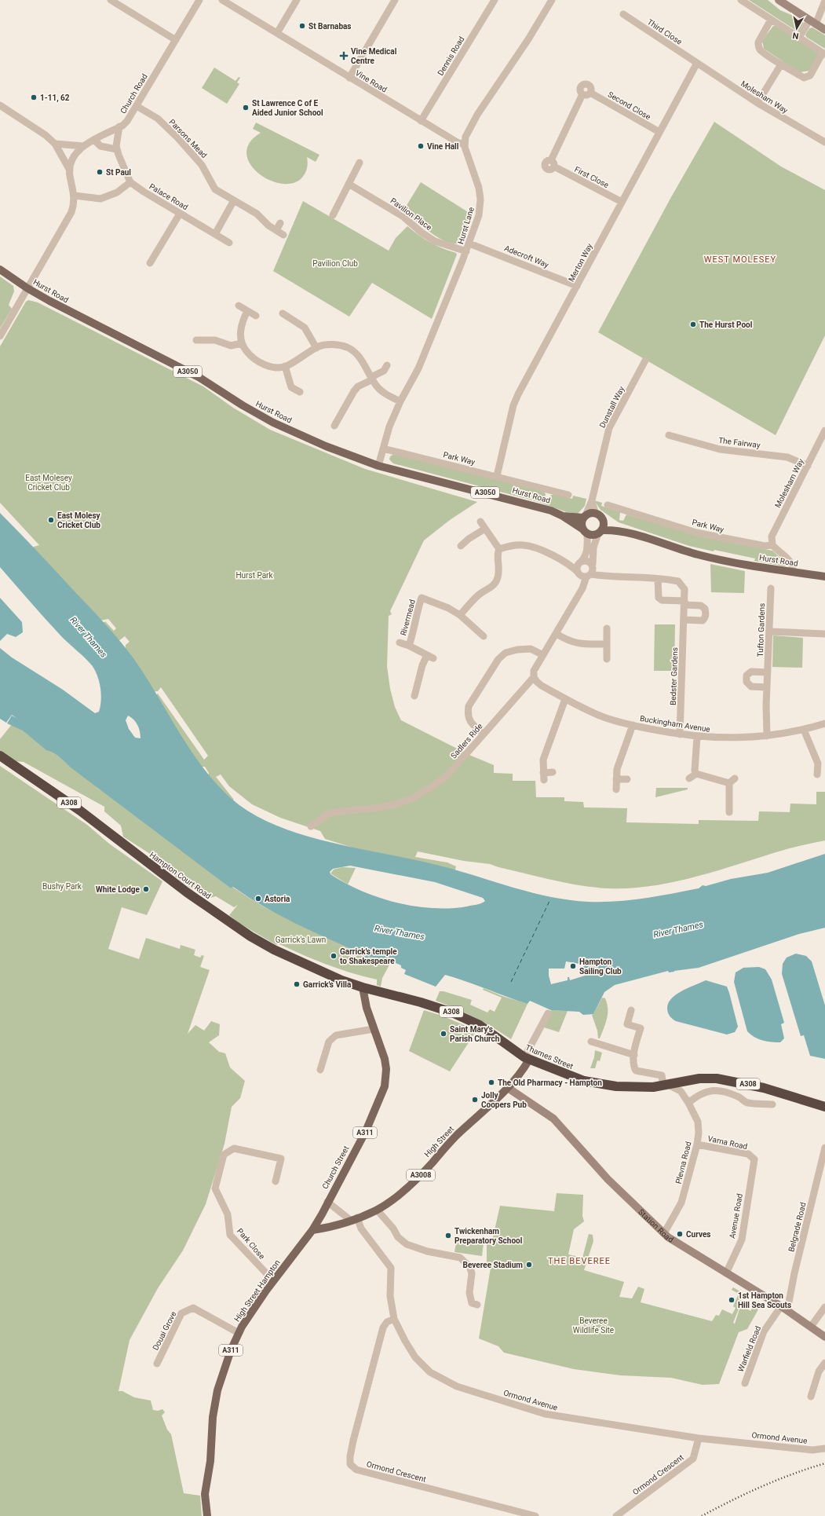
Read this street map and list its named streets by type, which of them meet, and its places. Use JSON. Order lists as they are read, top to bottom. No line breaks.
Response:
{"streets":{"highway":["A308","Hampton Court Road","Thames Street"],"main road":["Hurst Road","A3050","A311","High Street","Church Street","A3008","High Street Hampton"],"street":["Third Close","Dennis Road","Vine Road","Church Road","Molesham Way","Second Close","Parsons Mead","First Close","Palace Road","Pavilion Place","Hurst Lane","Adecroft Way","Merton Way","Dunstall Way","The Fairway","Park Way","Rivermead","Tufton Gardens","Bedster Gardens","Buckingham Avenue","Sadlers Ride","Varna Road","Plevna Road","Avenue Road","Station Road","Belgrade Road","Park Close","Douai Grove","Warfield Road","Ormond Avenue","Ormond Crescent"]},"crossings":[["Third Close","Molesham Way"],["Third Close","Merton Way"],["Dennis Road","Vine Road"],["Vine Road","Hurst Lane"],["Church Road","Parsons Mead"],["Church Road","Palace Road"],["Church Road","Hurst Road"],["Molesham Way","Merton Way"],["Molesham Way","The Fairway"],["Molesham Way","Park Way"],["Second Close","First Close"],["Second Close","Merton Way"],["First Close","Merton Way"],["Pavilion Place","Hurst Lane"],["Hurst Lane","Adecroft Way"],["Hurst Lane","Hurst Road"],["Hurst Lane","Park Way"],["Adecroft Way","Merton Way"],["Merton Way","Park Way"],["Hurst Road","Dunstall Way"],["Hurst Road","Sadlers Ride"],["Dunstall Way","Sadlers Ride"],["Tufton Gardens","Buckingham Avenue"],["Bedster Gardens","Buckingham Avenue"],["Bedster Gardens","Sadlers Ride"],["Buckingham Avenue","Sadlers Ride"],["A308","Thames Street"],["A308","Plevna Road"],["Hampton Court Road","Thames Street"],["Hampton Court Road","Church Street"],["Thames Street","High Street"],["Thames Street","Plevna Road"],["Thames Street","Church Street"],["High Street","Church Street"],["High Street","Station Road"],["High Street","High Street Hampton"],["High Street","Ormond Avenue"],["Varna Road","Plevna Road"],["Varna Road","Avenue Road"],["Plevna Road","Station Road"],["Church Street","High Street Hampton"],["Avenue Road","Station Road"],["Station Road","Belgrade Road"],["Station Road","Warfield Road"],["Belgrade Road","Warfield Road"],["Park Close","High Street Hampton"],["High Street Hampton","Douai Grove"],["Ormond Avenue","Ormond Crescent"]],"districts":["WEST MOLESEY","THE BEVEREE"],"water":["River Thames"],"parks":["Pavilion Club","East Molesey Cricket Club","Hurst Park","Bushy Park","Garrick's Lawn","Beveree Wildlife Site"],"places":{"other":["St Barnabas","1-11, 62","St Lawrence C of E Aided Junior School","Vine Hall","St Paul","The Hurst Pool","East Molesy Cricket Club","White Lodge","Astoria","Garrick's temple to Shakespeare","Hampton Sailing Club","Garrick's Villa","Saint Mary's Parish Church","The Old Pharmacy - Hampton","Jolly Coopers Pub","Curves","Twickenham Preparatory School","Beveree Stadium","1st Hampton Hill Sea Scouts"],"health":["Vine Medical Centre"]},"north":"bottom"}
